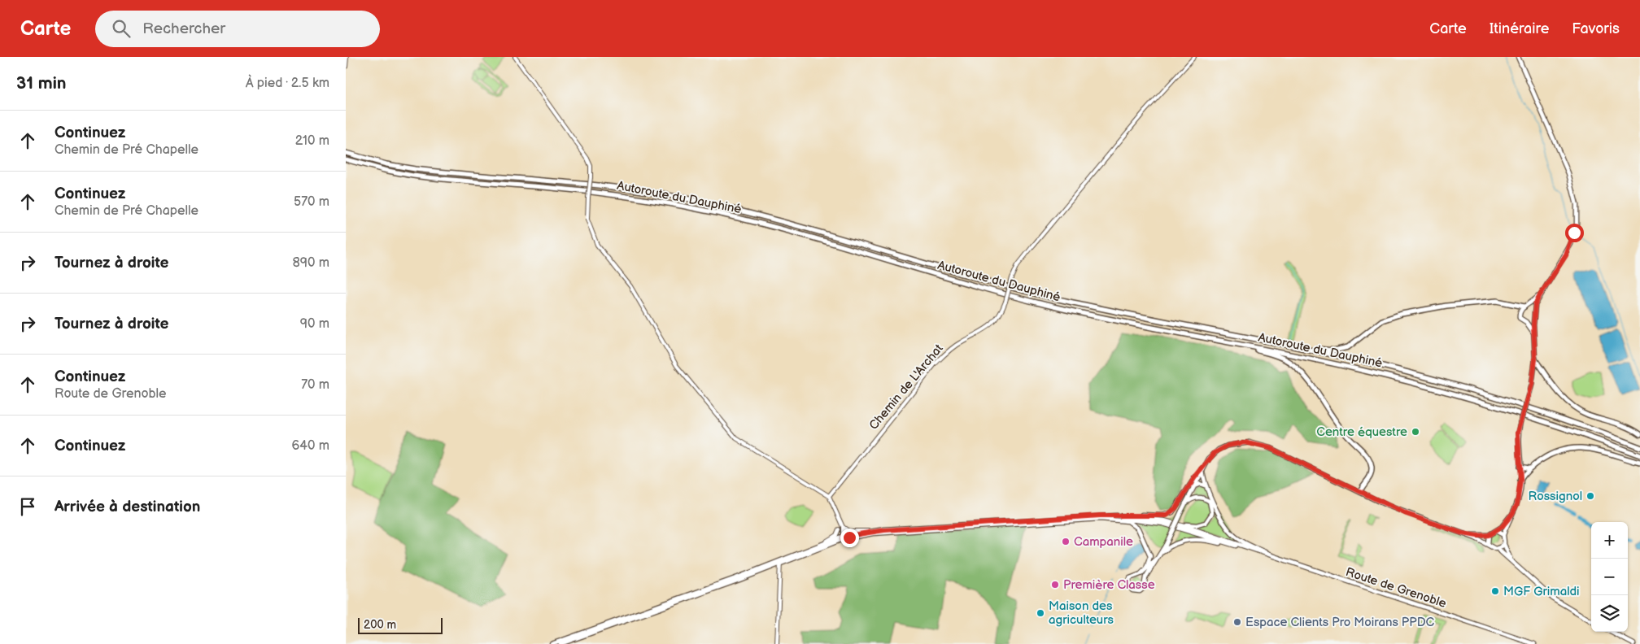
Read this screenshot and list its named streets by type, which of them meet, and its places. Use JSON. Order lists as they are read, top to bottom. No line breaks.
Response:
{"streets":{"highway":["Autoroute du Dauphiné"],"main road":["Route de Grenoble"],"street":["Chemin de L'Archat"]},"places":["Centre équestre","Rossignol","Campanile","Première Classe","MGF Grimaldi","Maison des agriculteurs","Espace Clients Pro Moirans PPDC"],"scale_bar":"200 m","page":{"header":"Carte","search":"Rechercher","nav":["Carte","Itinéraire","Favoris"],"heading":["31 min","À pied · 2.5 km"],"list":[["Continuez","Chemin de Pré Chapelle","210 m"],["Continuez","Chemin de Pré Chapelle","570 m"],["Tournez à droite","890 m"],["Tournez à droite","90 m"],["Continuez","Route de Grenoble","70 m"],["Continuez","640 m"],"Arrivée à destination"],"map_buttons":["+","−"],"scale":"200 m"}}
